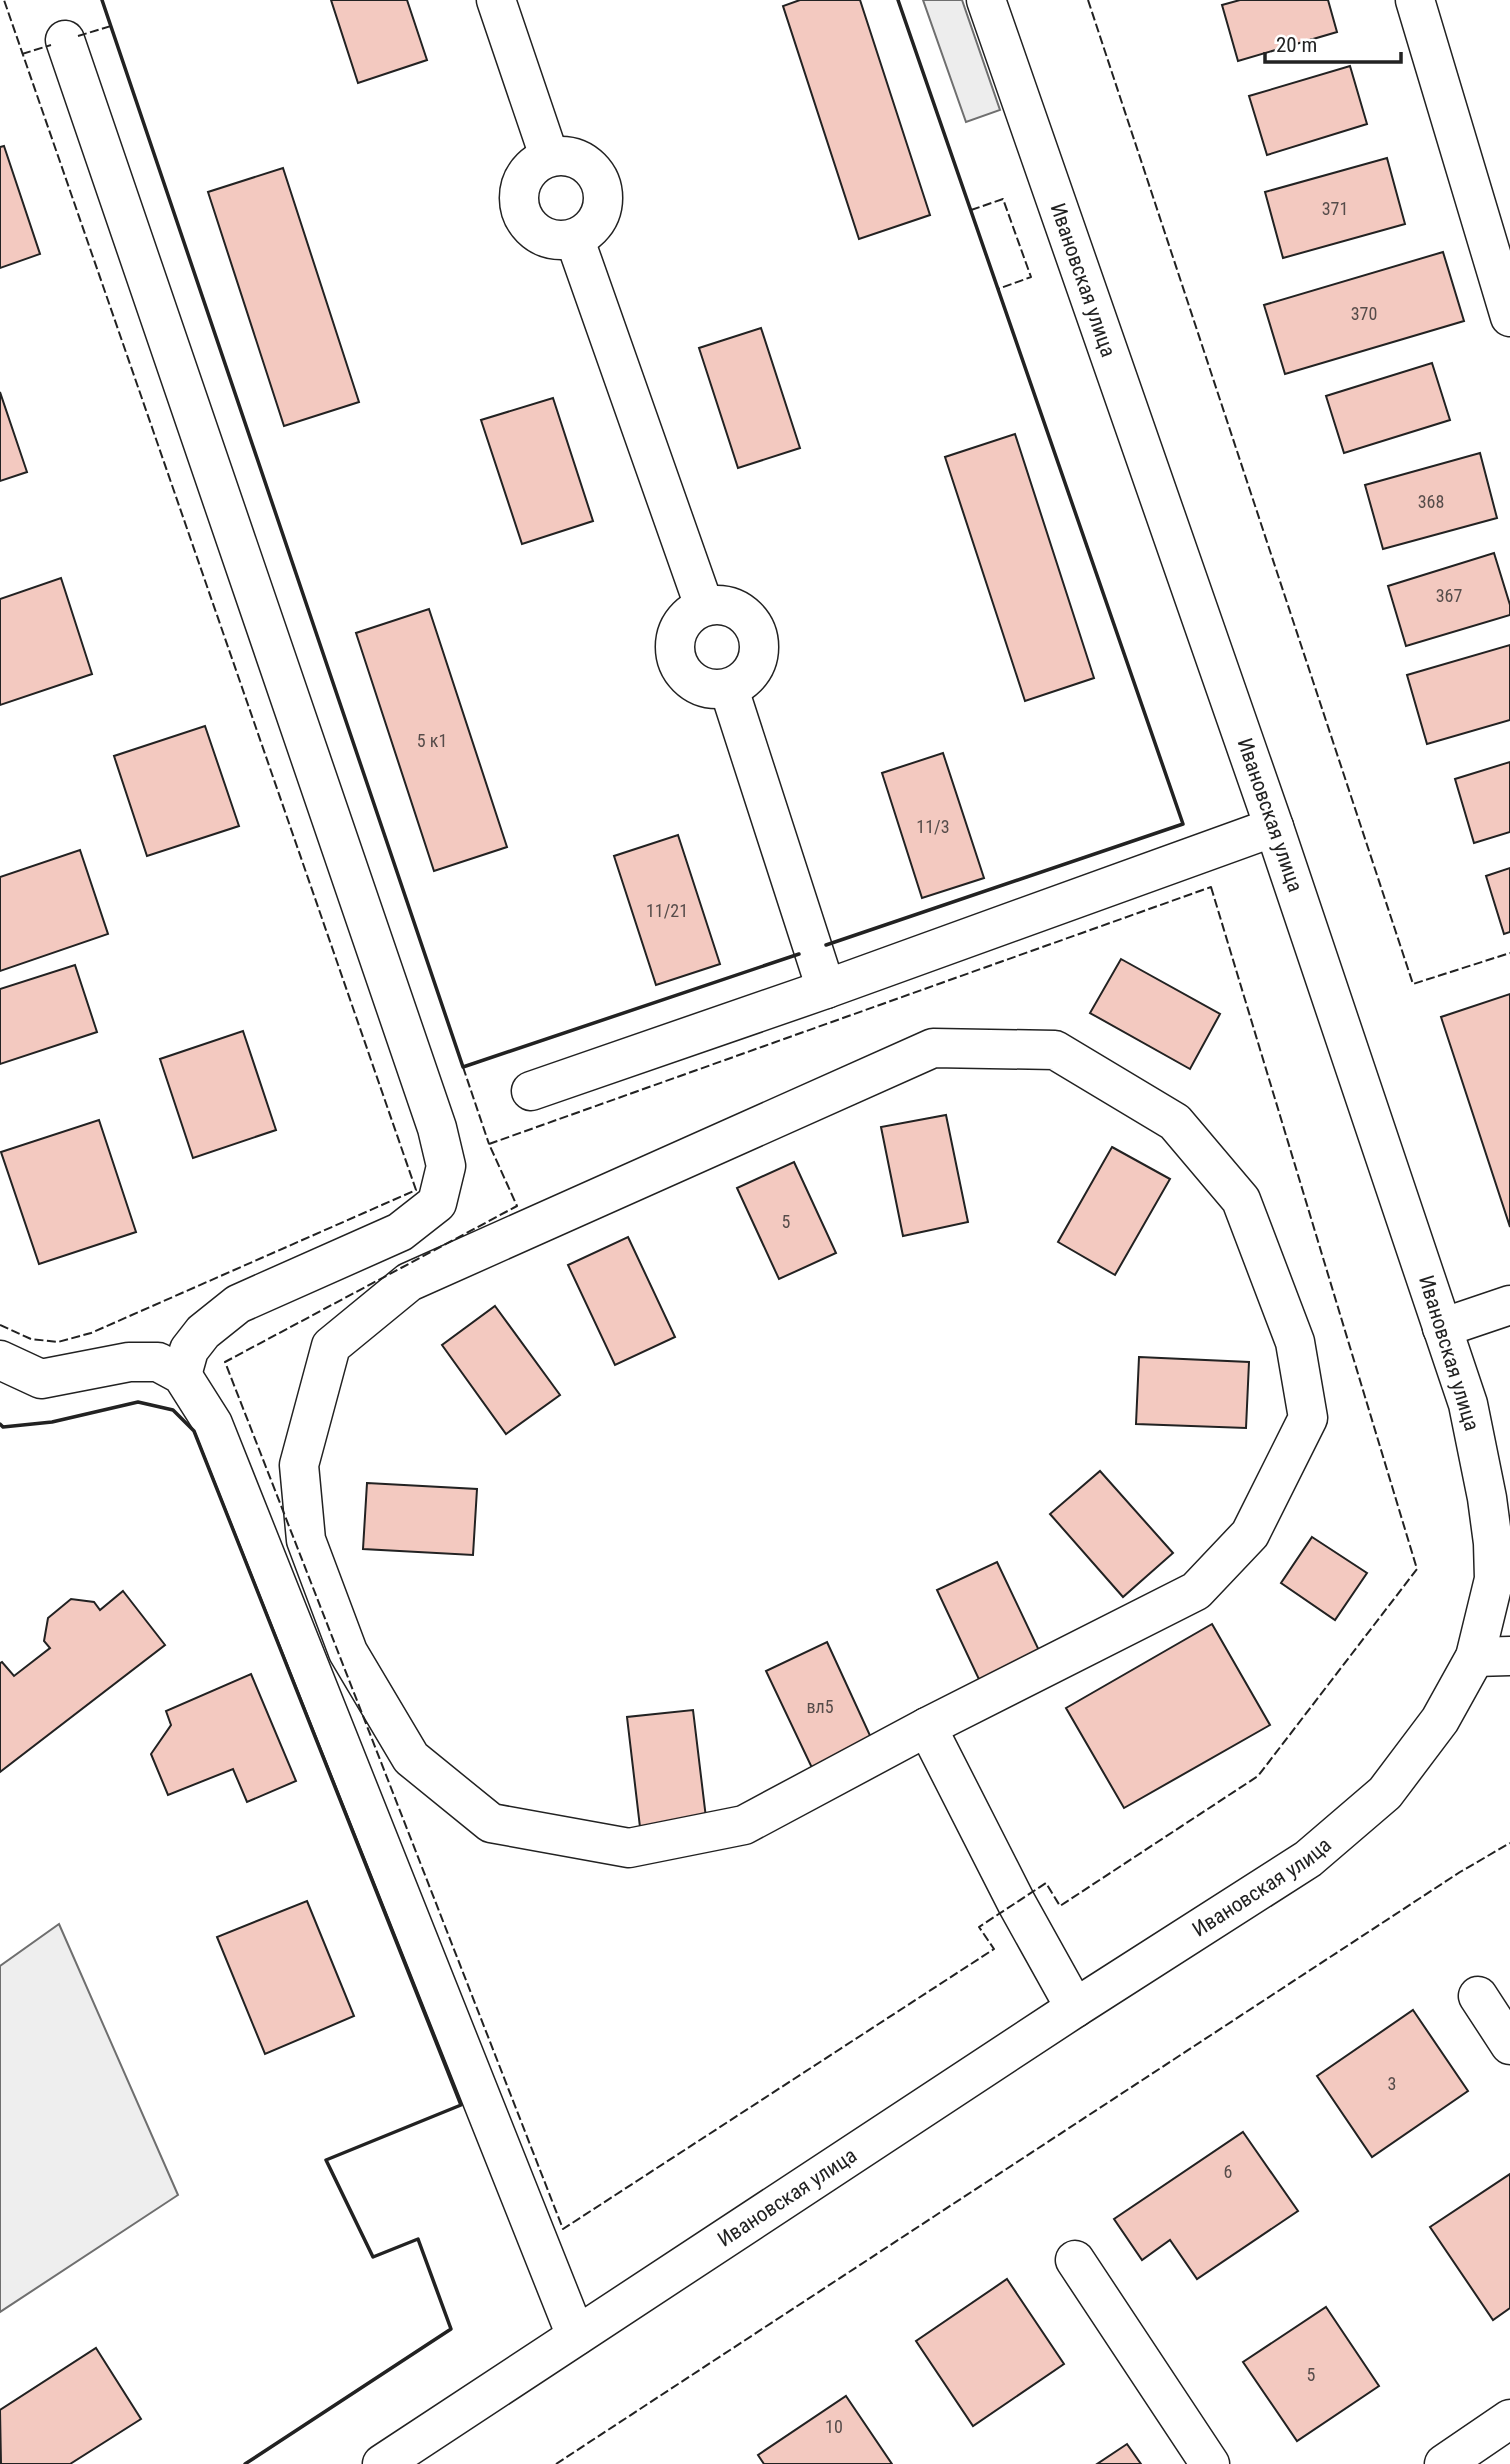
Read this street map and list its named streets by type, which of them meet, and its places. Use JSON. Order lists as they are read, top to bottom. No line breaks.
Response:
{"streets":{"street":["Ивановская улица"]},"house_numbers":["371","370","368","367","5 к1","11/3","11/21","5","вл5","3","6","5","10"],"scale_bar":"20 m"}
